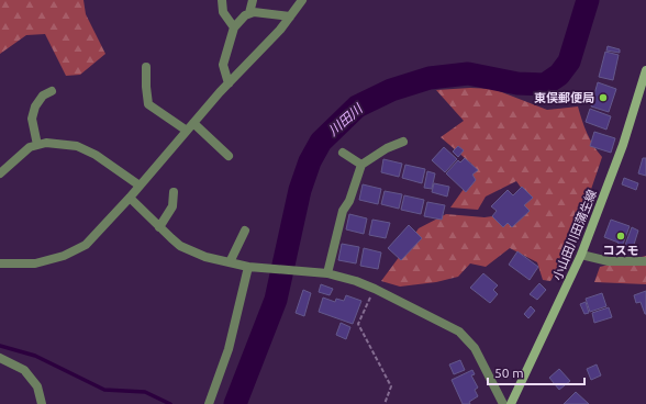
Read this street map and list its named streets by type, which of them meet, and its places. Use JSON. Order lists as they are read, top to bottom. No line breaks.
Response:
{"streets":{"main road":["小山田川田蒲生線"]},"water":["川田川"],"places":["東俣郵便局","コスモ"],"scale_bar":"50 m"}
